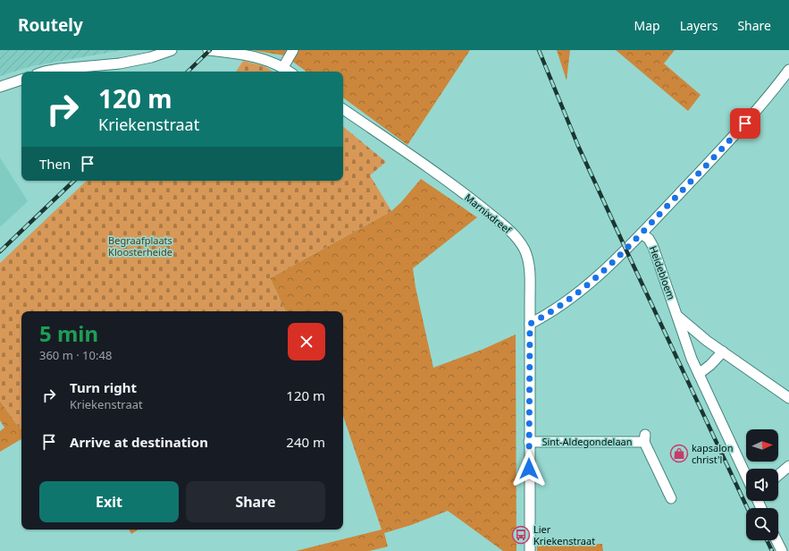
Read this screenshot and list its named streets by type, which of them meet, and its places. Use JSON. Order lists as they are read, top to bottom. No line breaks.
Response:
{"streets":{"street":["Marnixdreef","Heidebloem","Sint-Aldegondelaan"]},"crossings":[["Marnixdreef","Sint-Aldegondelaan"]],"parks":["Begraafplaats Kloosterheide"],"places":{"shop":["kapsalon christ'l"],"bus stop":["Lier Kriekenstraat"]},"north":"right","page":{"header":"Routely","nav":["Map","Layers","Share"],"turn":["120 m","Kriekenstraat"],"then":"Then","heading":["5 min","360 m · 10:48"],"list":[{"name":"Turn right","note":"Kriekenstraat","value":"120 m"},{"name":"Arrive at destination","value":"240 m"}],"buttons":["Exit","Share"]}}
